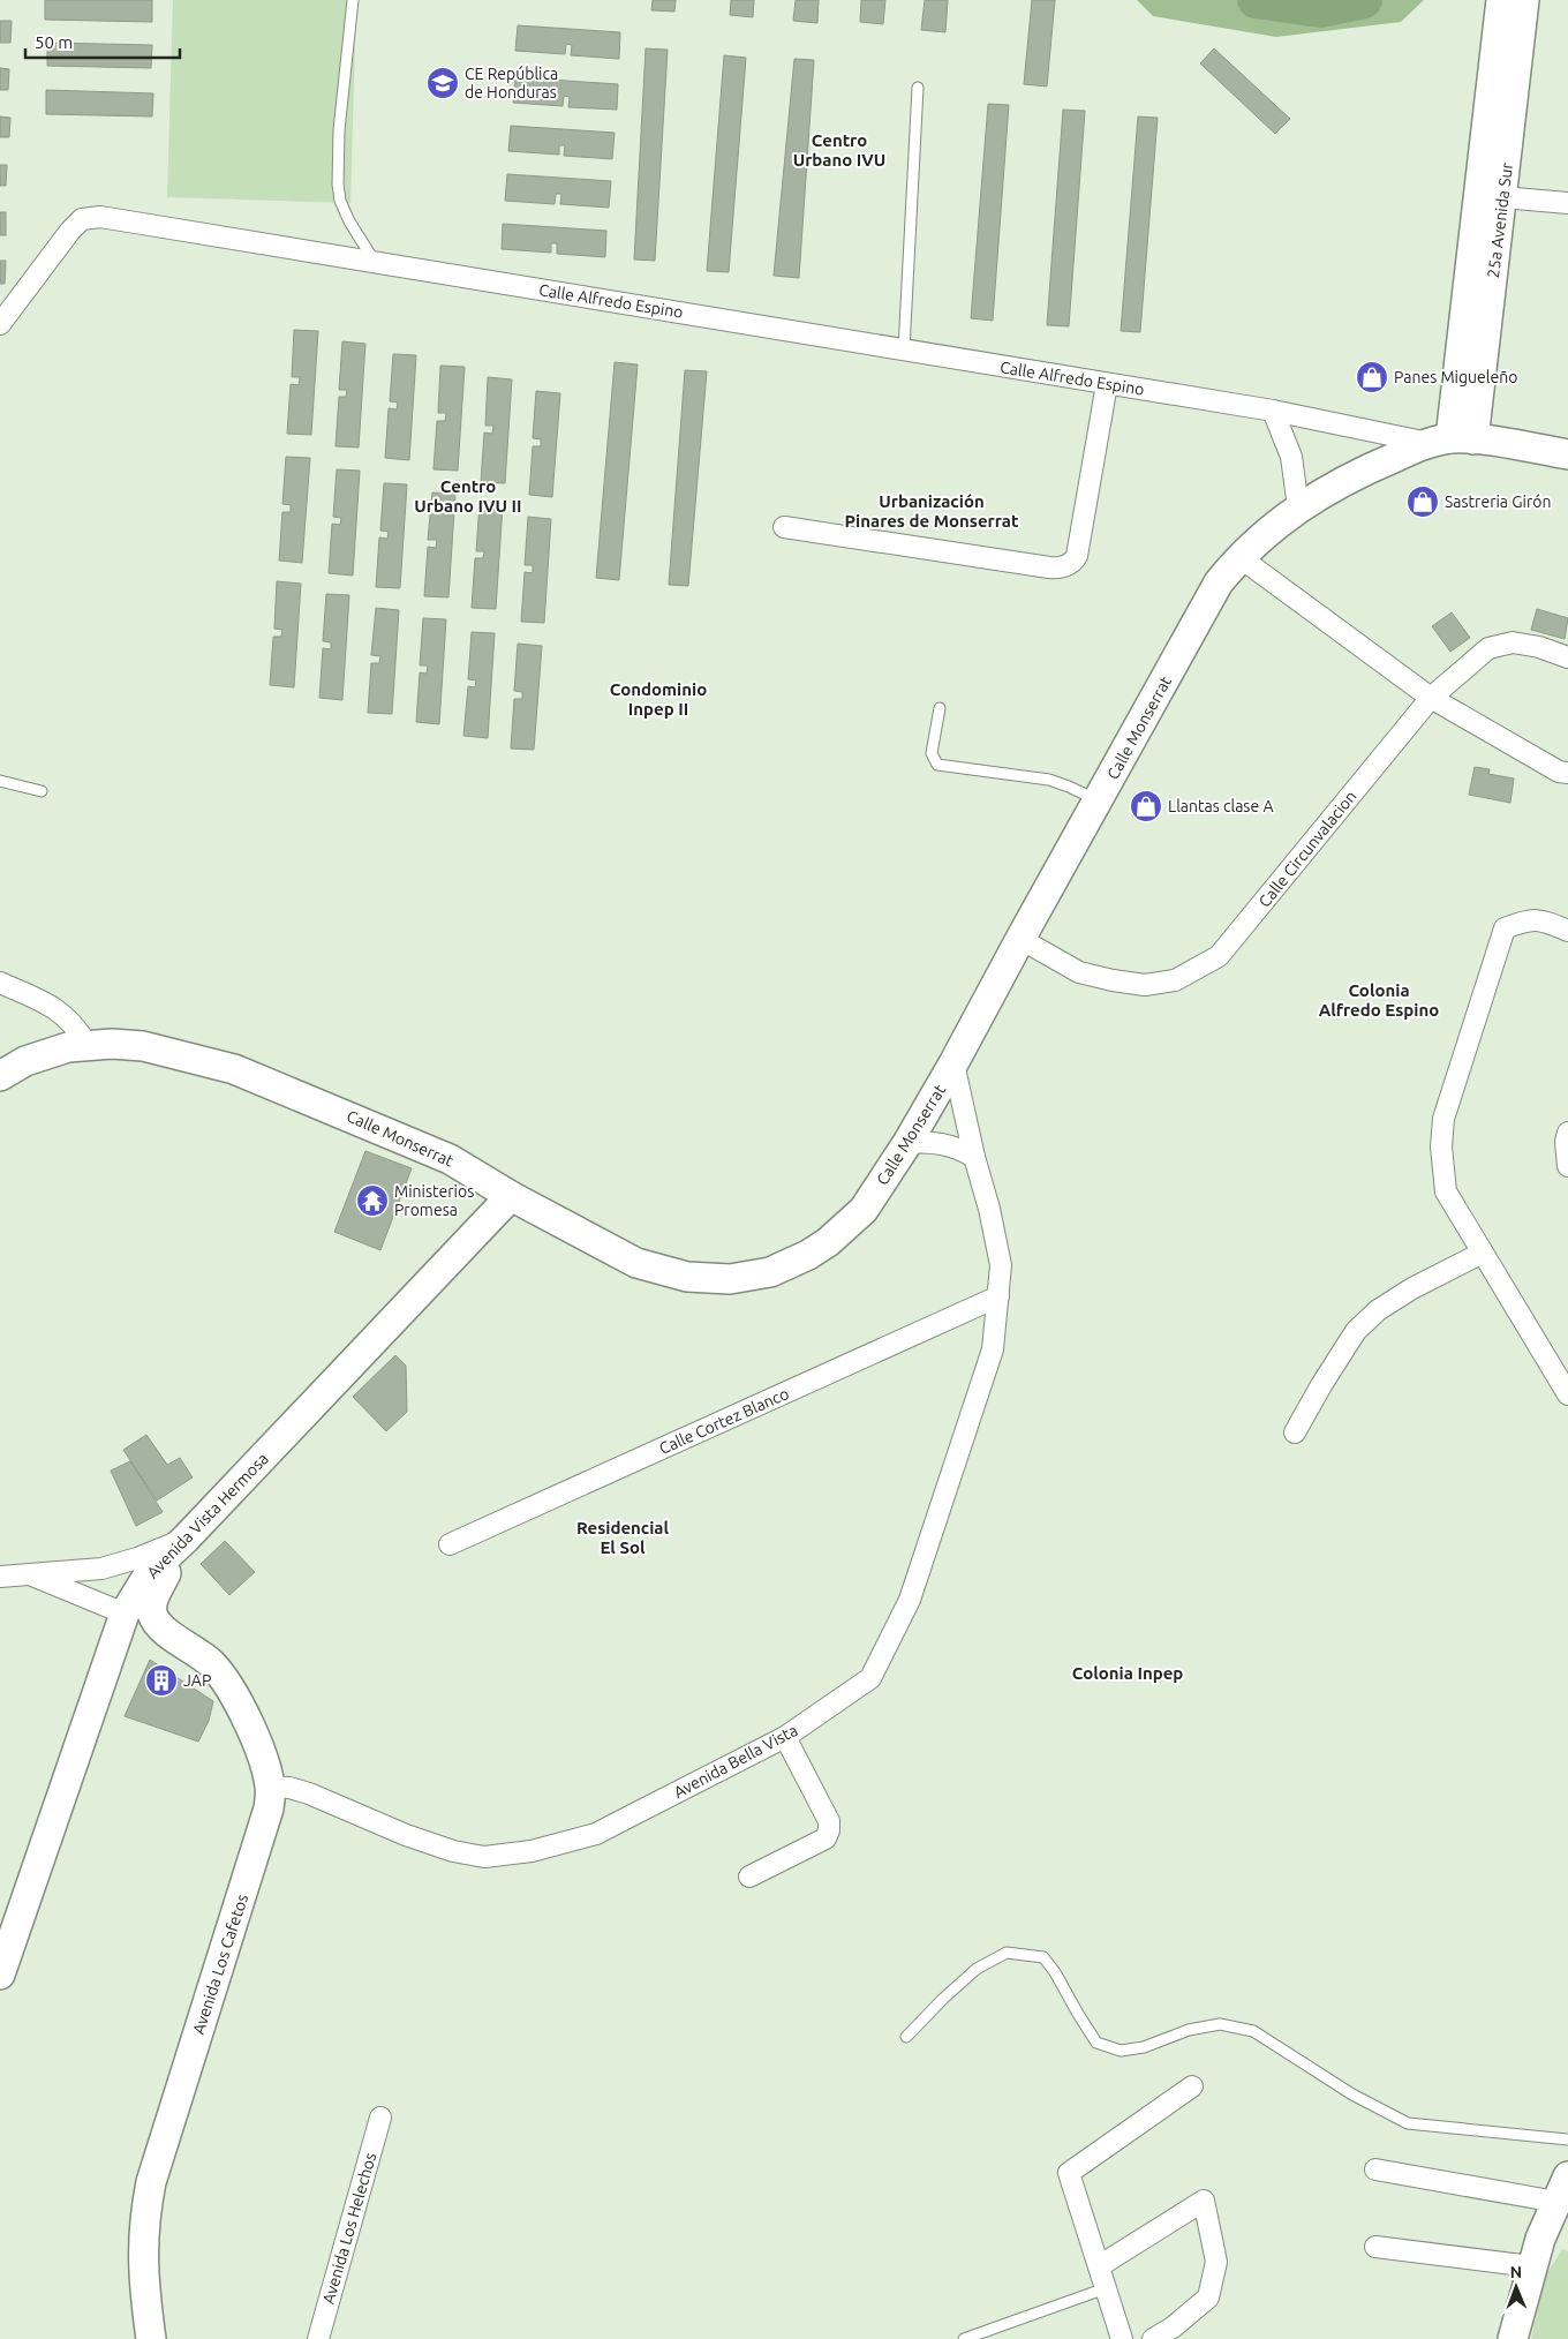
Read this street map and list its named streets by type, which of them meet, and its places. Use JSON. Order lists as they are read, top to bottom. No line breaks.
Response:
{"streets":{"street":["25a Avenida Sur","Calle Alfredo Espino","Calle Monserrat","Calle Circunvalacion","Calle Cortez Blanco","Avenida Vista Hermosa","Avenida Bella Vista","Avenida Los Cafetos","Avenida Los Helechos"]},"crossings":[["25a Avenida Sur","Calle Alfredo Espino"],["25a Avenida Sur","Calle Monserrat"],["Calle Alfredo Espino","Calle Monserrat"],["Calle Monserrat","Calle Circunvalacion"],["Calle Monserrat","Avenida Vista Hermosa"],["Calle Monserrat","Avenida Bella Vista"],["Calle Cortez Blanco","Avenida Bella Vista"],["Avenida Bella Vista","Avenida Los Cafetos"]],"districts":["Centro Urbano IVU","Centro Urbano IVU II","Urbanización Pinares de Monserrat","Condominio Inpep II","Colonia Alfredo Espino","Residencial El Sol","Colonia Inpep"],"places":{"school or university":["CE República de Honduras"],"shop":["Panes Migueleño","Sastreria Girón","Llantas clase A"],"temple":["Ministerios Promesa"],"building":["JAP"]},"scale_bar":"50 m","north":"top"}
